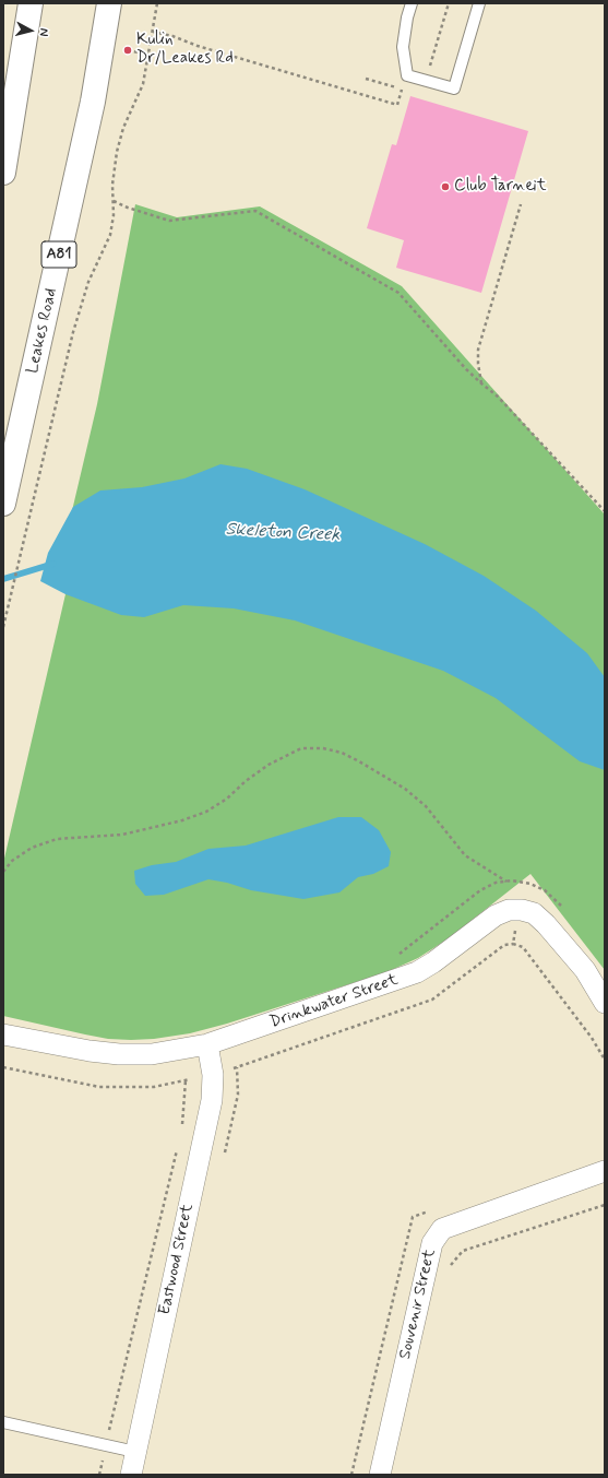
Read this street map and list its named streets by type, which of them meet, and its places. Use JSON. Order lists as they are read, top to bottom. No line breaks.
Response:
{"streets":{"highway":["A81","Leakes Road"],"street":["Drinkwater Street","Eastwood Street","Souvenir Street"]},"crossings":[["Drinkwater Street","Eastwood Street"]],"water":["Skeleton Creek"],"places":["Kulin Dr/Leakes Rd","Club Tarneit"],"north":"right"}
